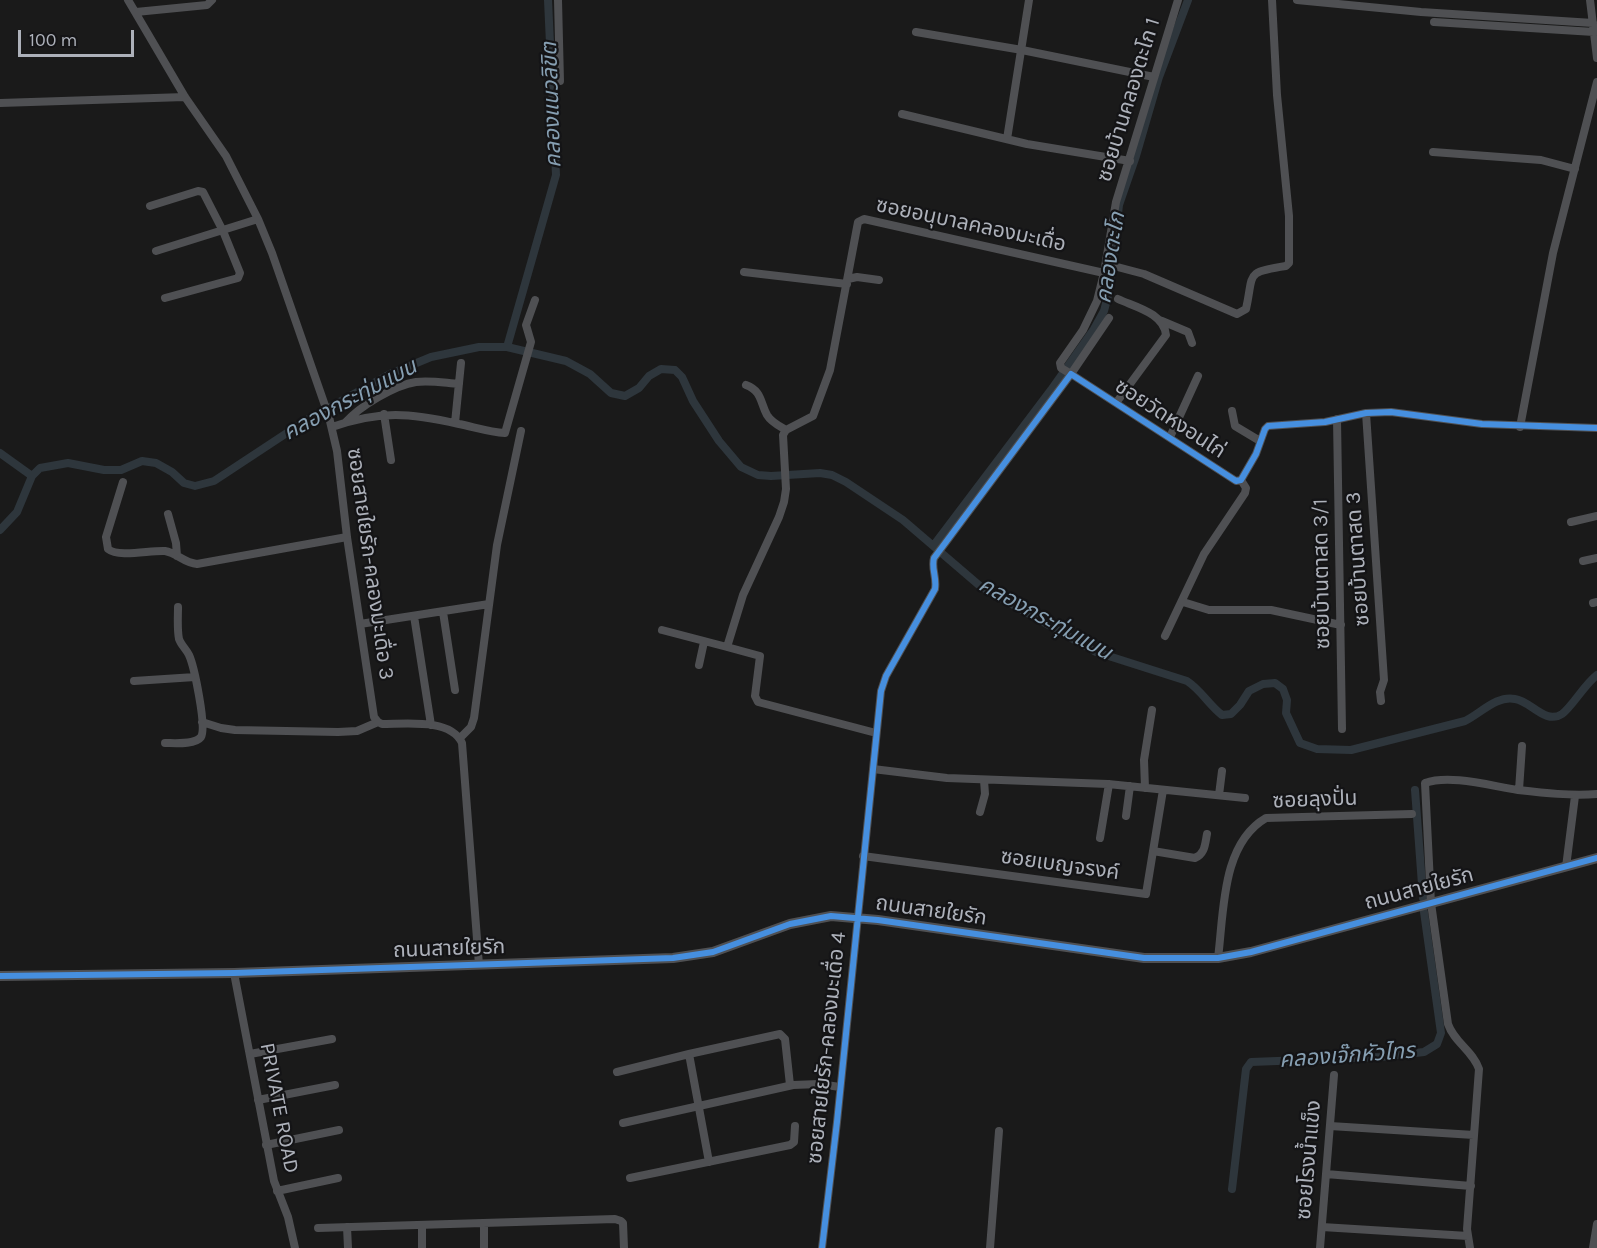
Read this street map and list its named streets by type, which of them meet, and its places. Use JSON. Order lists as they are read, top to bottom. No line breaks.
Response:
{"streets":{"street":["ซอยบ้านคลองตะโก 1","ซอยอนุบาลคลองมะเดื่อ","ซอยวัดหงอนไก่","ซอยบ้านตาสด 3","ซอยสายใยรัก-คลองมะเดื่อ 3","ซอยบ้านตาสด 3/1","ซอยลุงปั่น","ซอยเบญจรงค์","ถนนสายใยรัก","ซอยสายใยรัก-คลองมะเดื่อ 4","PRIVATE ROAD","ซอยโรงน้ำแข็ง"]},"crossings":[["ซอยบ้านคลองตะโก 1","ซอยอนุบาลคลองมะเดื่อ"],["ซอยบ้านคลองตะโก 1","ซอยวัดหงอนไก่"],["ซอยบ้านคลองตะโก 1","ซอยสายใยรัก-คลองมะเดื่อ 4"],["ซอยวัดหงอนไก่","ซอยบ้านตาสด 3"],["ซอยวัดหงอนไก่","ซอยบ้านตาสด 3/1"],["ซอยวัดหงอนไก่","ซอยสายใยรัก-คลองมะเดื่อ 4"],["ซอยลุงปั่น","ถนนสายใยรัก"],["ซอยเบญจรงค์","ซอยสายใยรัก-คลองมะเดื่อ 4"],["ถนนสายใยรัก","ซอยสายใยรัก-คลองมะเดื่อ 4"],["ถนนสายใยรัก","PRIVATE ROAD"]],"water":["คลองแนวลิขิต","คลองตะโก","คลองกระทุ่มแบน","คลองเจ๊กหัวไทร"],"scale_bar":"100 m"}
